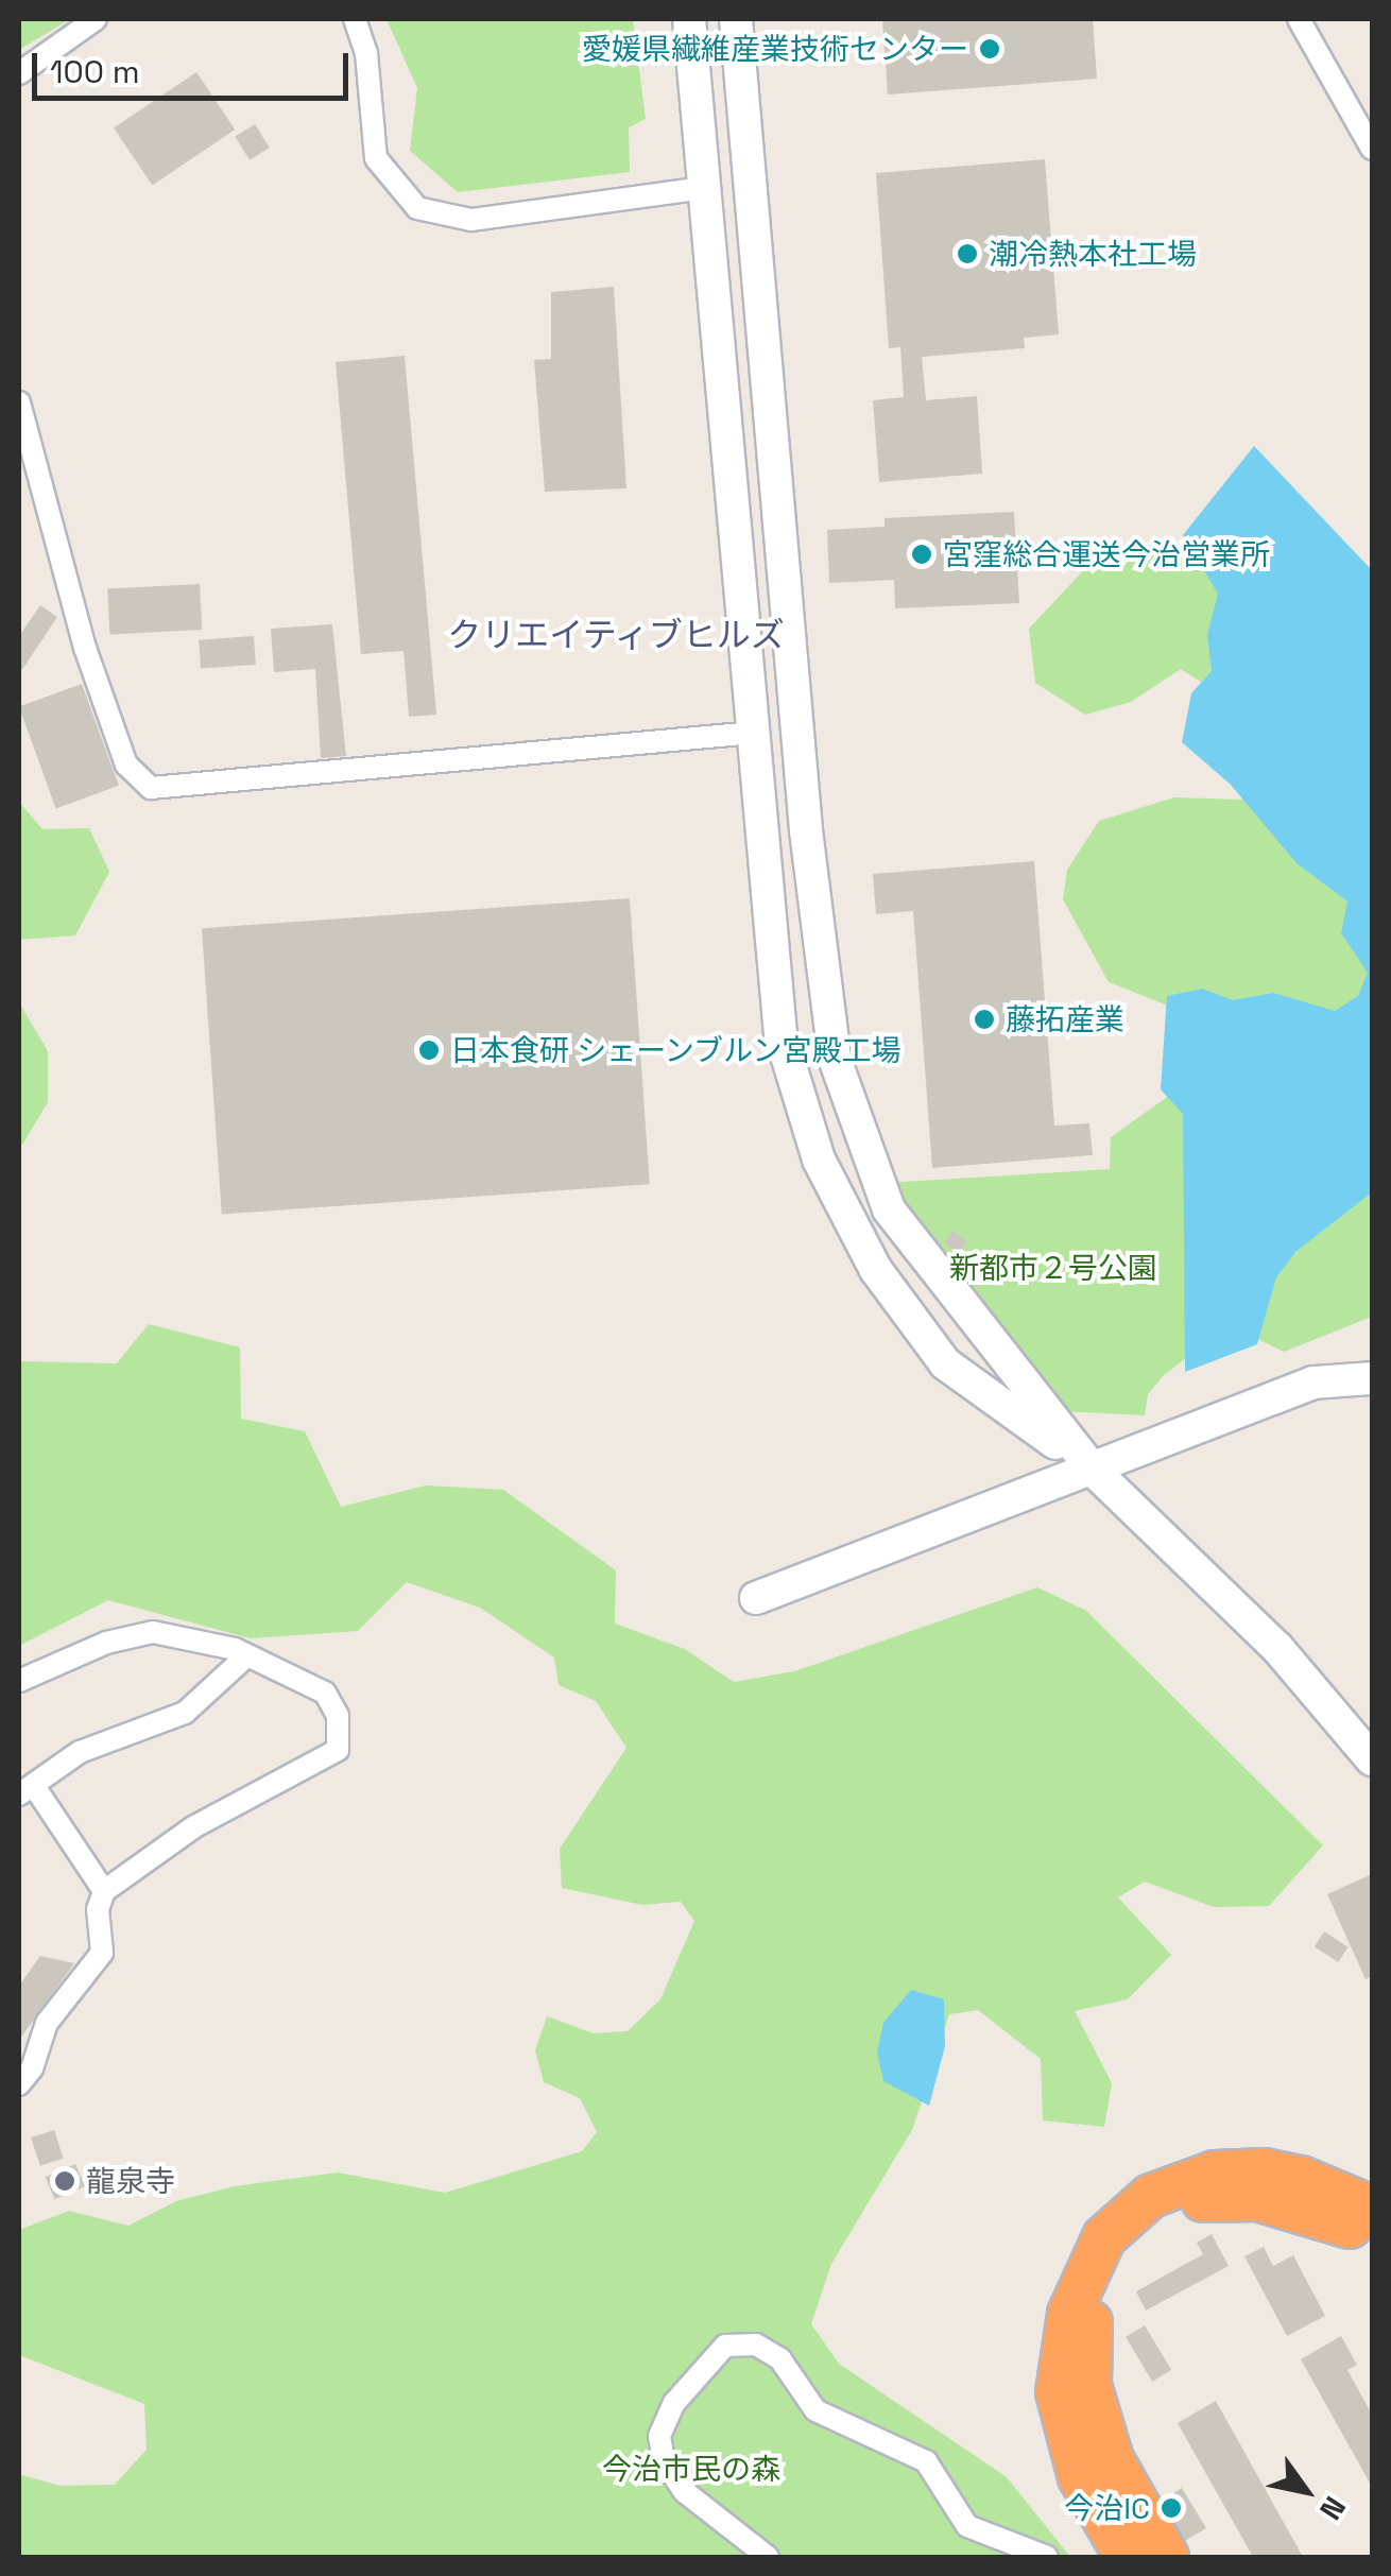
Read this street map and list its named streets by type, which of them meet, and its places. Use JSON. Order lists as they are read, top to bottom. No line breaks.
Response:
{"districts":["クリエイティブヒルズ"],"parks":["新都市２号公園","今治市民の森"],"places":["愛媛県繊維産業技術センター","潮冷熱本社工場","宮窪総合運送今治営業所","藤拓産業","日本食研 シェーンブルン宮殿工場","龍泉寺","今治IC"],"scale_bar":"100 m","north":"bottom right"}
